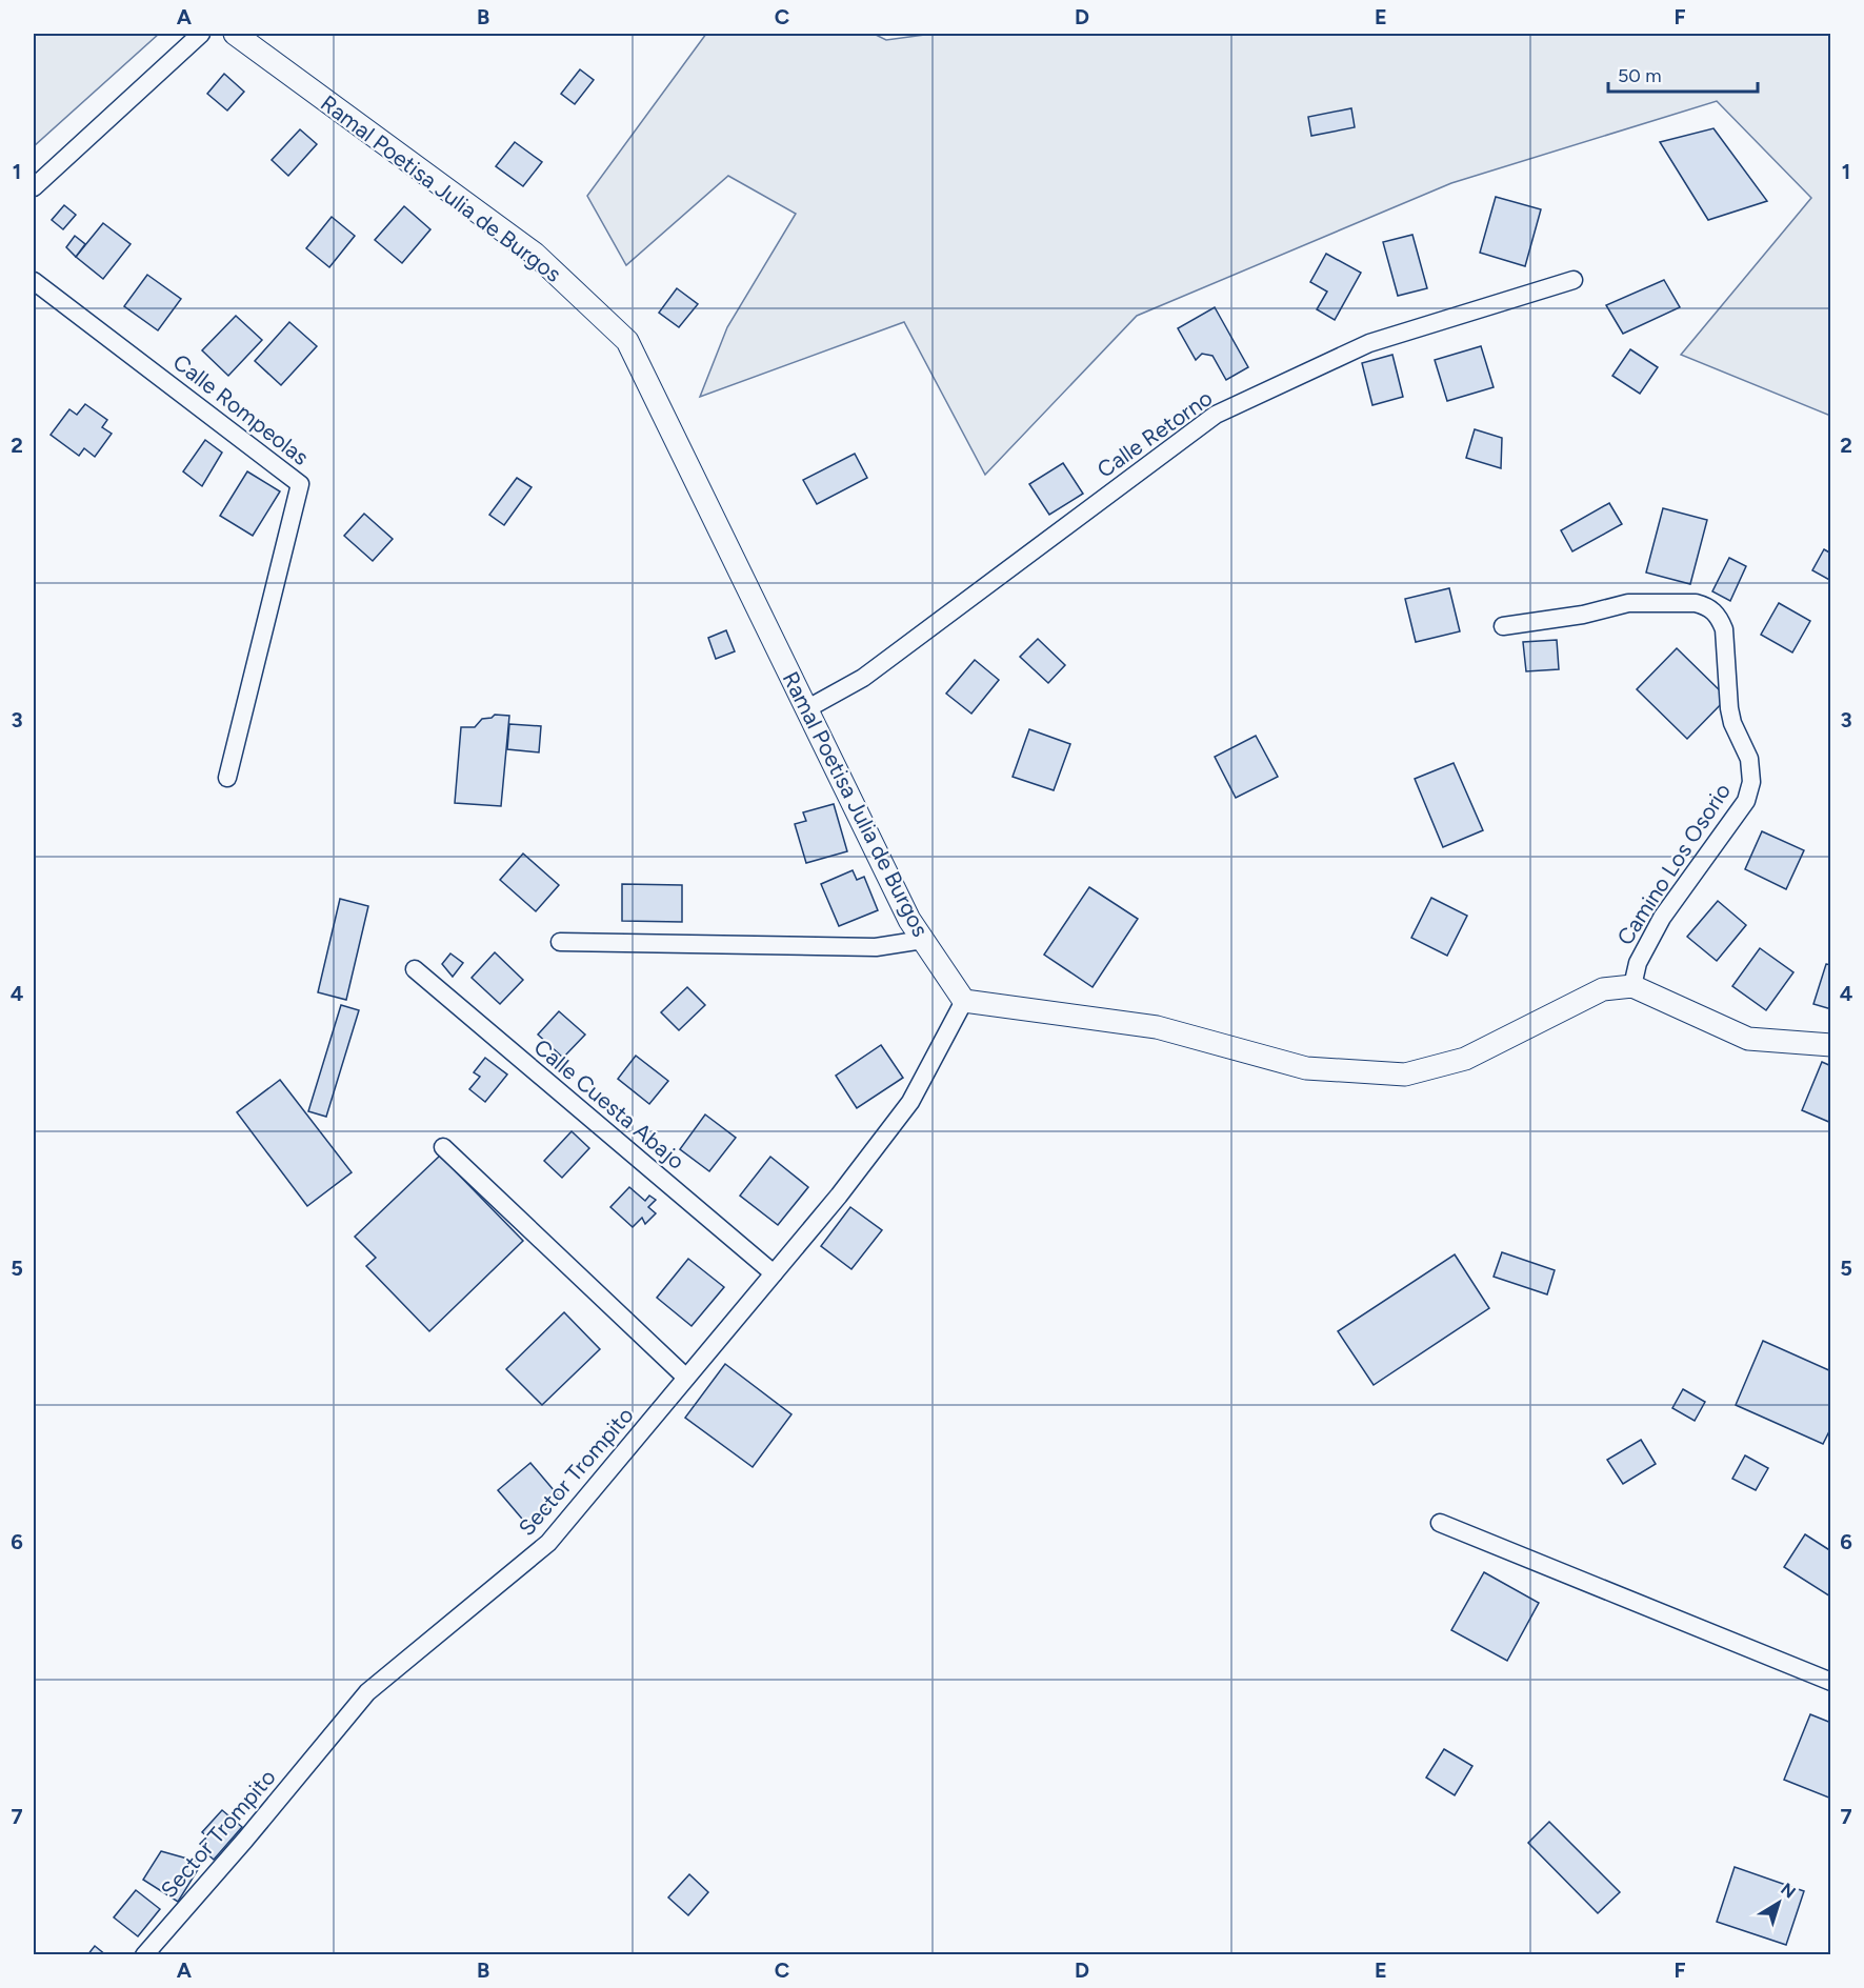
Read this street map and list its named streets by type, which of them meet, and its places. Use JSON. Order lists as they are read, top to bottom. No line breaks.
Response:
{"streets":{"street":["Ramal Poetisa Julia de Burgos","Calle Rompeolas","Calle Retorno","Camino Los Osorio","Calle Cuesta Abajo","Sector Trompito"]},"crossings":[["Ramal Poetisa Julia de Burgos","Calle Retorno"],["Ramal Poetisa Julia de Burgos","Sector Trompito"],["Calle Cuesta Abajo","Sector Trompito"]],"scale_bar":"50 m","north":"top right","grid":{"columns":["A","B","C","D","E","F"],"rows":["1","2","3","4","5","6","7"]}}
